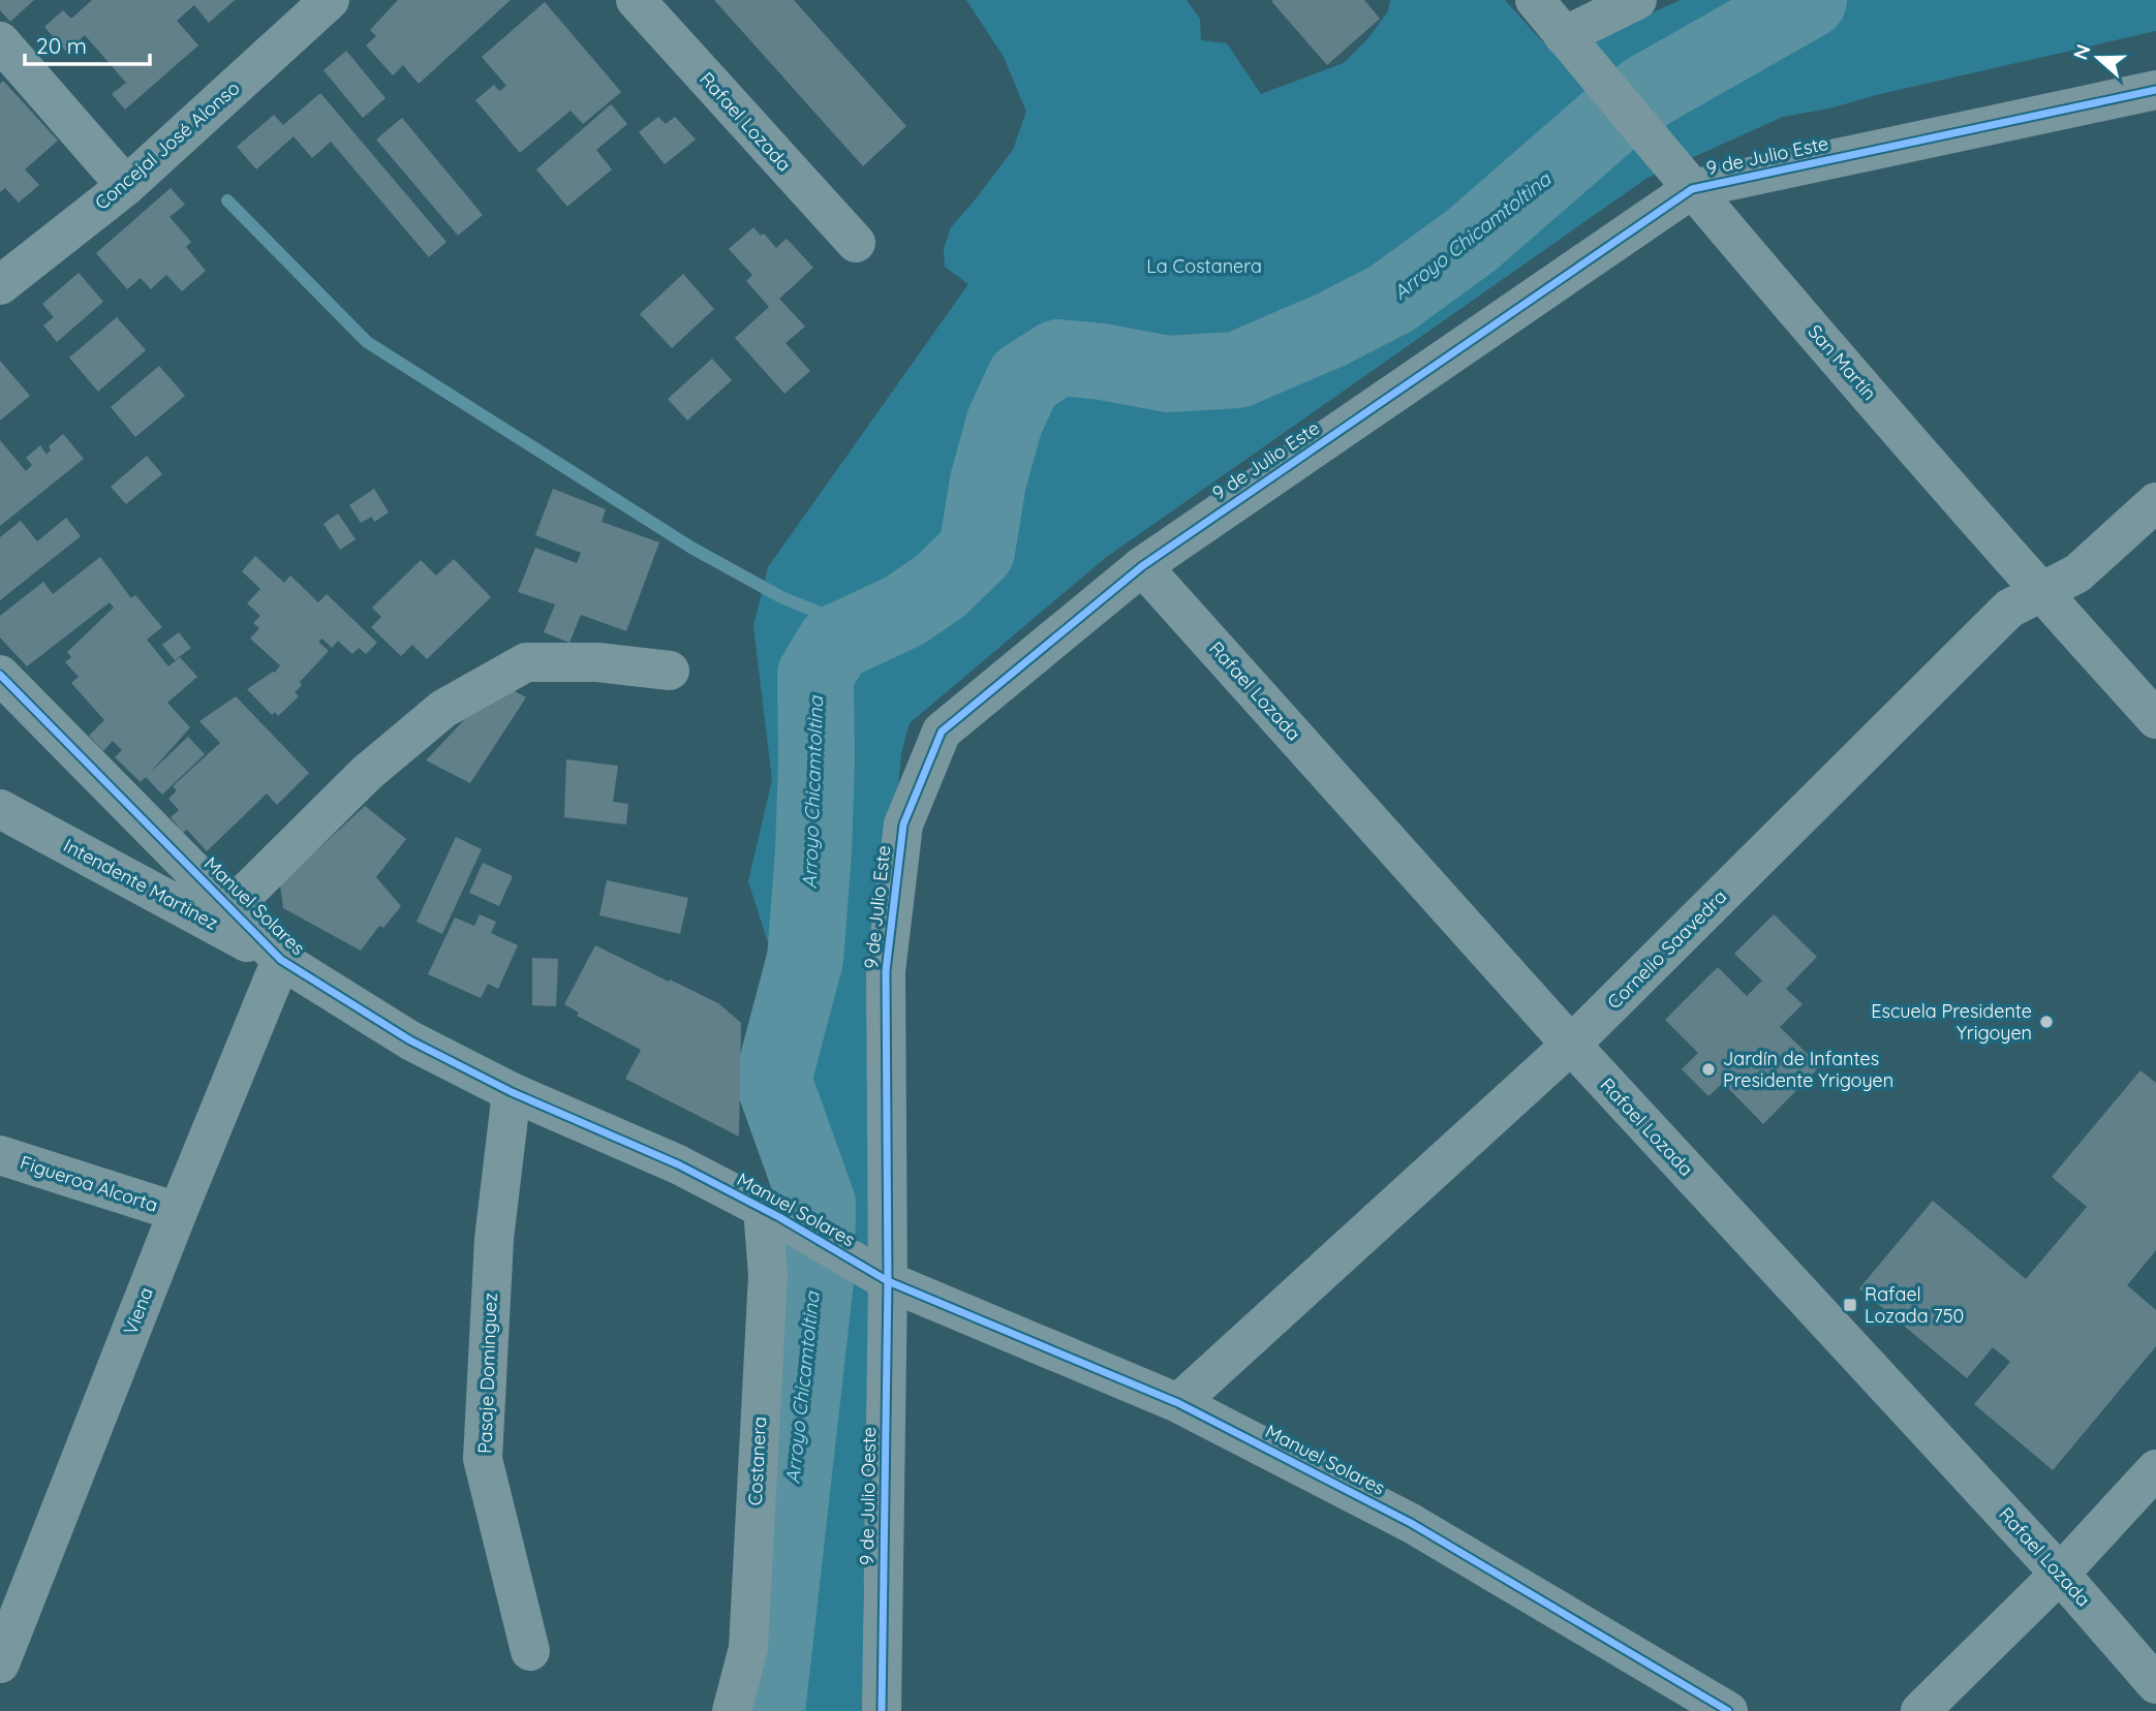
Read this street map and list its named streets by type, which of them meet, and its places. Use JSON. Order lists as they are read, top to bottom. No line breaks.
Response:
{"streets":{"street":["Rafael Lozada","Concejal José Alonso","9 de Julio Este","San Martín","Intendente Martinez","Manuel Solares","Cornelio Saavedra","Figueroa Alcorta","Viena","Pasaje Dominguez","Costanera","9 de Julio Oeste"]},"crossings":[["Rafael Lozada","9 de Julio Este"],["Rafael Lozada","Cornelio Saavedra"],["9 de Julio Este","San Martín"],["9 de Julio Este","Manuel Solares"],["9 de Julio Este","9 de Julio Oeste"],["San Martín","Cornelio Saavedra"],["Intendente Martinez","Manuel Solares"],["Intendente Martinez","Viena"],["Manuel Solares","Cornelio Saavedra"],["Manuel Solares","Viena"],["Manuel Solares","Pasaje Dominguez"],["Manuel Solares","Costanera"],["Manuel Solares","9 de Julio Oeste"],["Figueroa Alcorta","Viena"]],"water":["Arroyo Chicamtoltina"],"parks":["La Costanera"],"places":{"other":["Escuela Presidente Yrigoyen","Jardín de Infantes Presidente Yrigoyen"],"transit":["Rafael Lozada 750"]},"scale_bar":"20 m","north":"left"}
